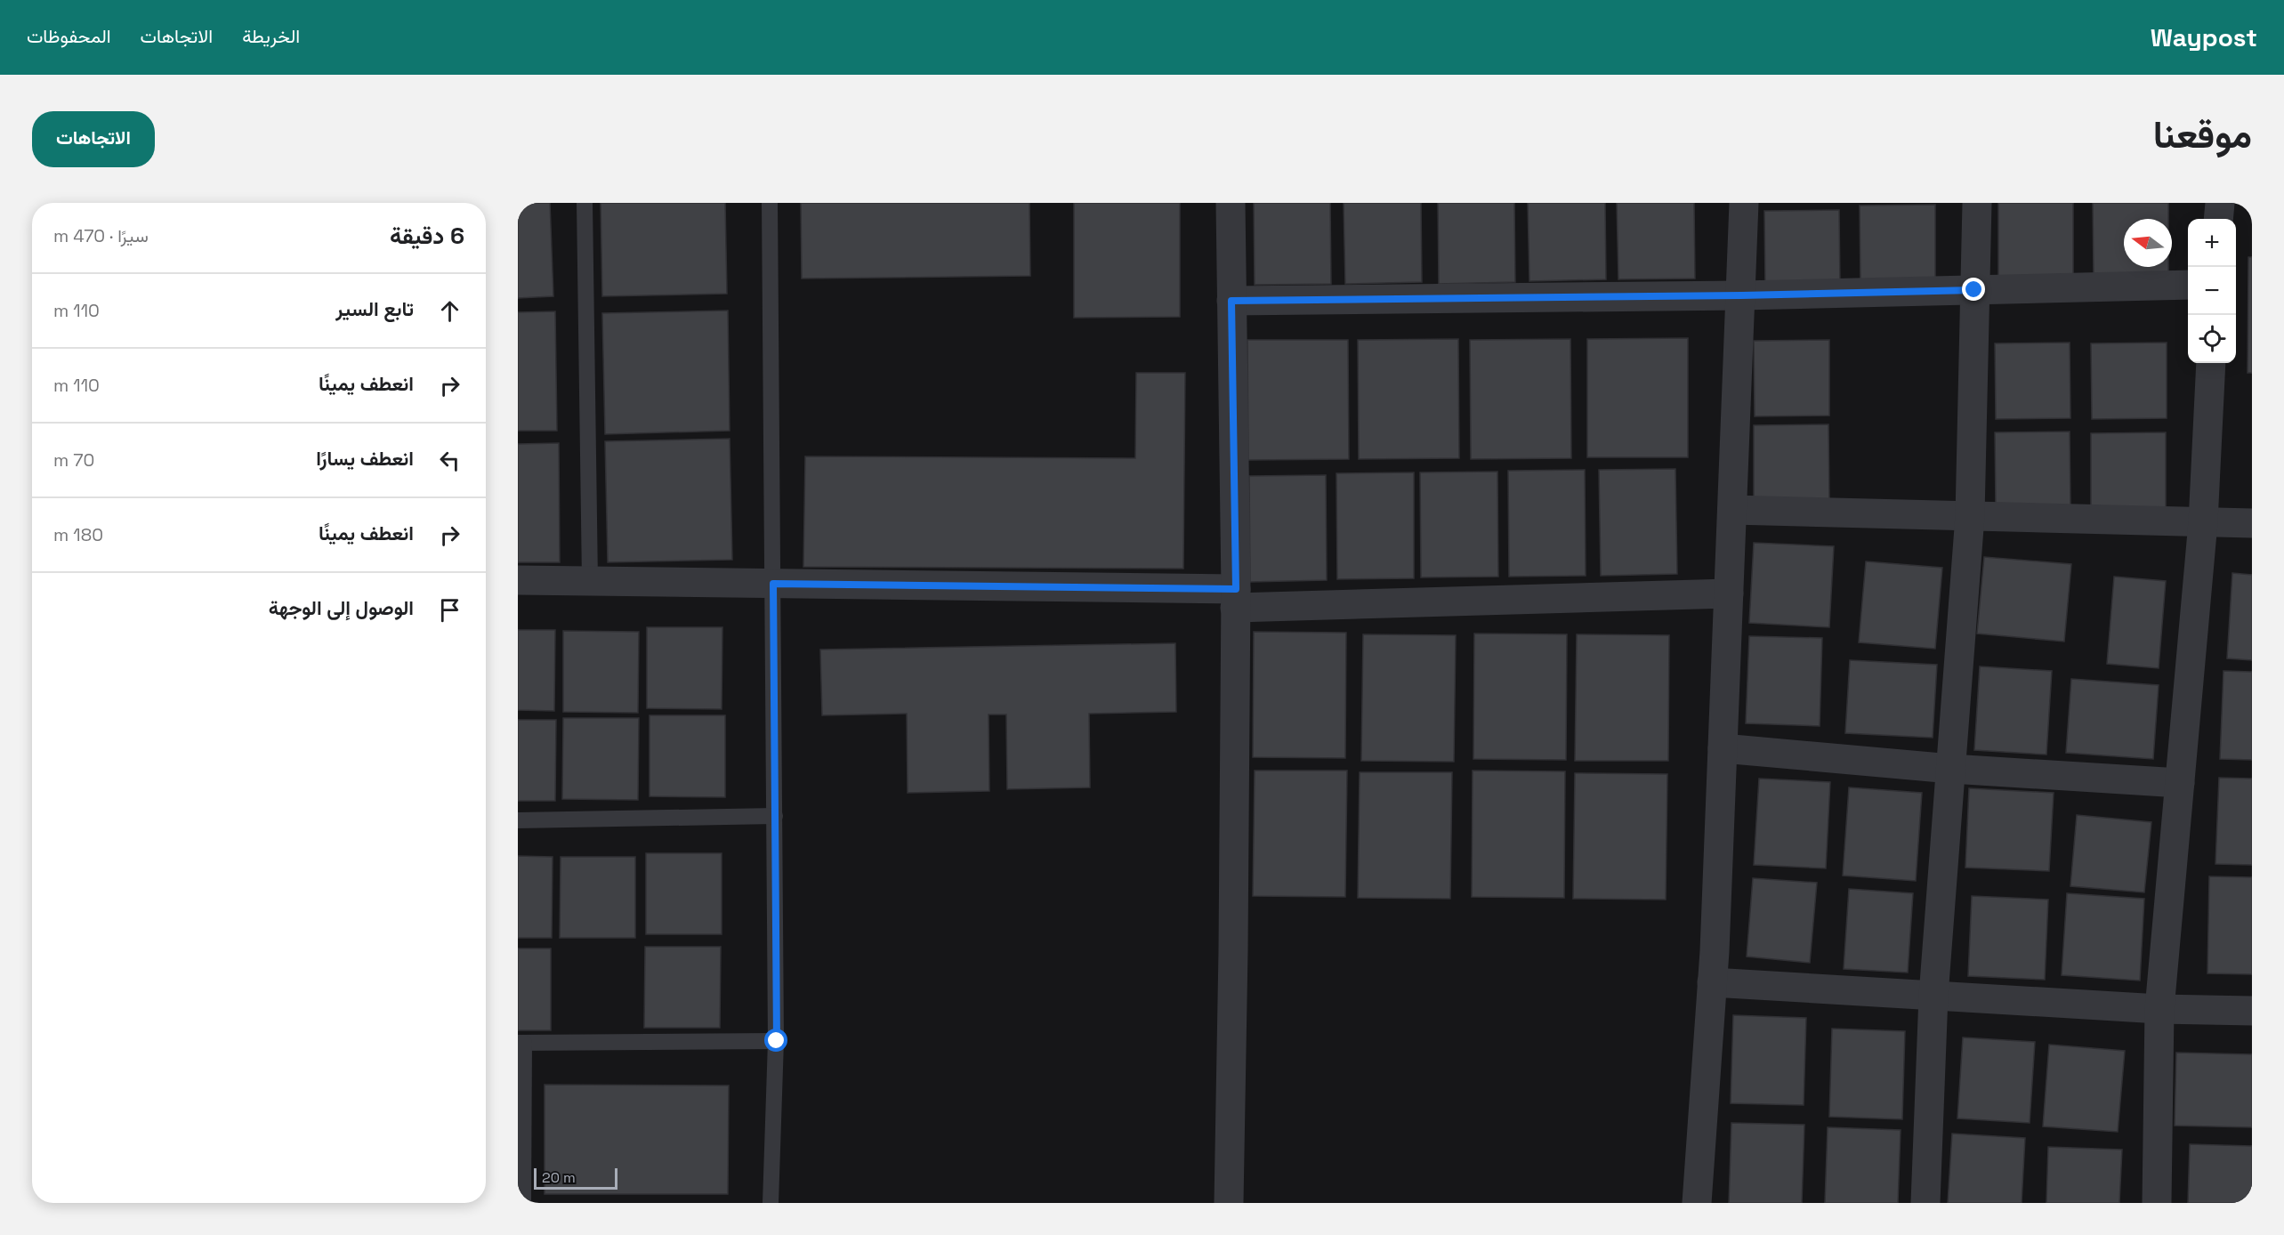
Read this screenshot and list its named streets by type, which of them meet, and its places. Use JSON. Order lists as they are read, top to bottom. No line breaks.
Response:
{"scale_bar":"20 m","north":"left","page":{"header":"Waypost","nav":["الخريطة","الاتجاهات","المحفوظات"],"title":"موقعنا","buttons":"الاتجاهات","heading":["6 دقيقة","سيرًا · 470 m"],"map_buttons":["+","−"],"list":[["تابع السير","110 m"],["انعطف يمينًا","110 m"],["انعطف يسارًا","70 m"],["انعطف يمينًا","180 m"],"الوصول إلى الوجهة"],"scale":"20 m"}}
